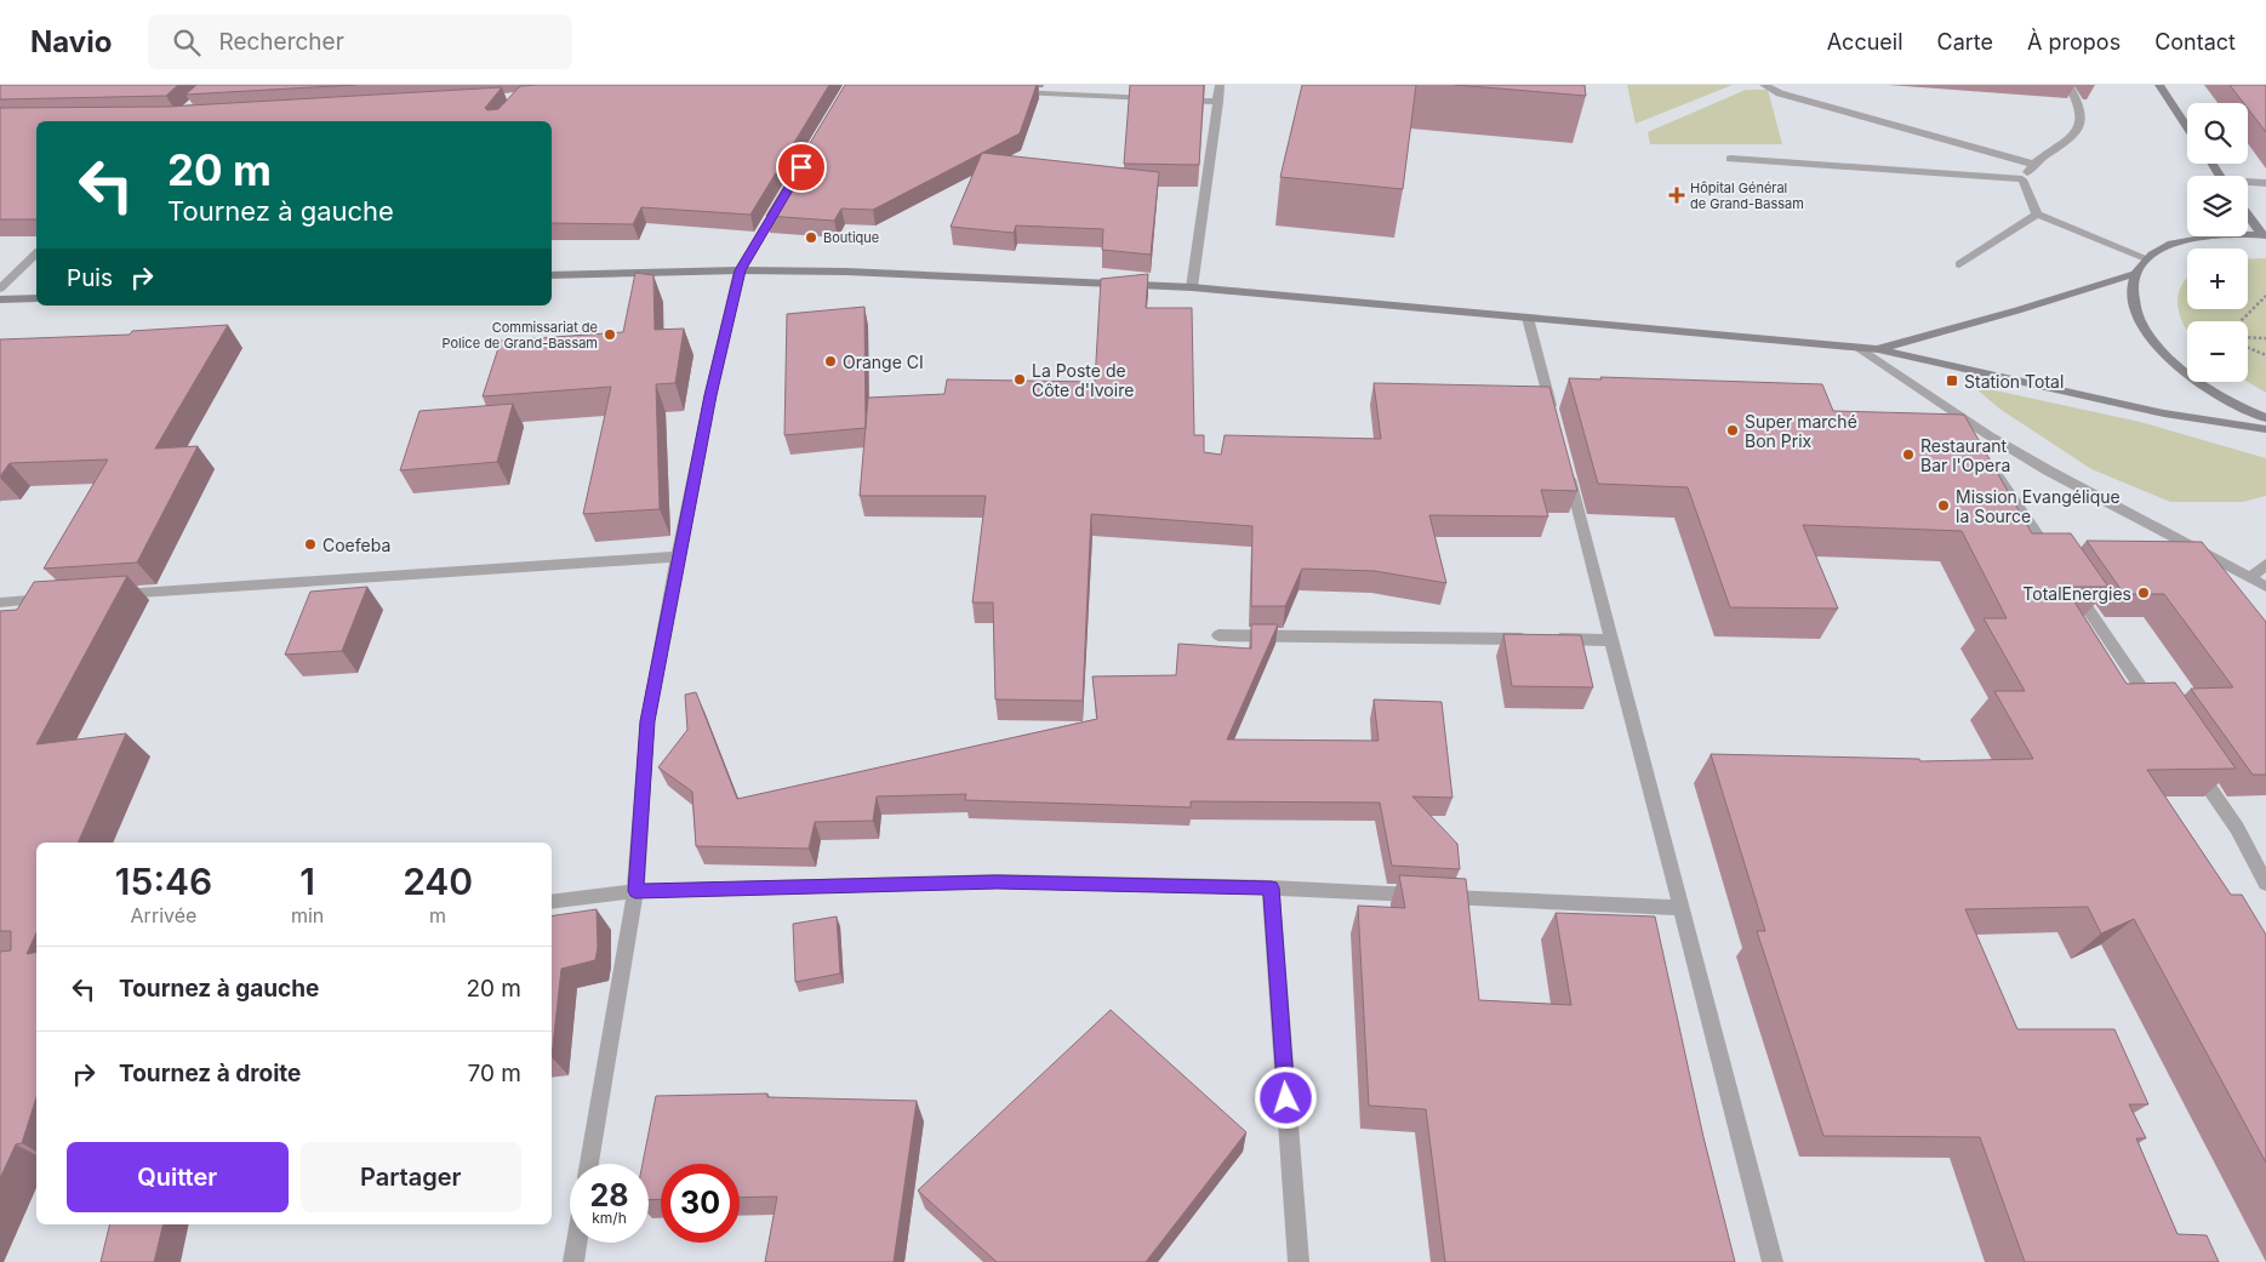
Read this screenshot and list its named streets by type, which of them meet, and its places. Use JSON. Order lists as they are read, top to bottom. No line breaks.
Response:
{"places":{"health":["Hôpital Général de Grand-Bassam"],"other":["Boutique","Commissariat de Police de Grand-Bassam","Orange CI","La Poste de Côte d'Ivoire","Super marché Bon Prix","Restaurant Bar l'Opera","Mission Evangélique la Source","Coefeba","TotalEnergies"],"transit":["Station Total"]},"page":{"header":"Navio","search":"Rechercher","nav":["Accueil","Carte","À propos","Contact"],"map_buttons":["+","−"],"turn":["20 m","Tournez à gauche"],"then":"Puis","eta":["15:46","Arrivée","1","min","240","m"],"list":[{"name":"Tournez à gauche","value":"20 m"},{"name":"Tournez à droite","value":"70 m"}],"buttons":["Quitter","Partager"],"speed":"28 km/h","limit":"30"}}
